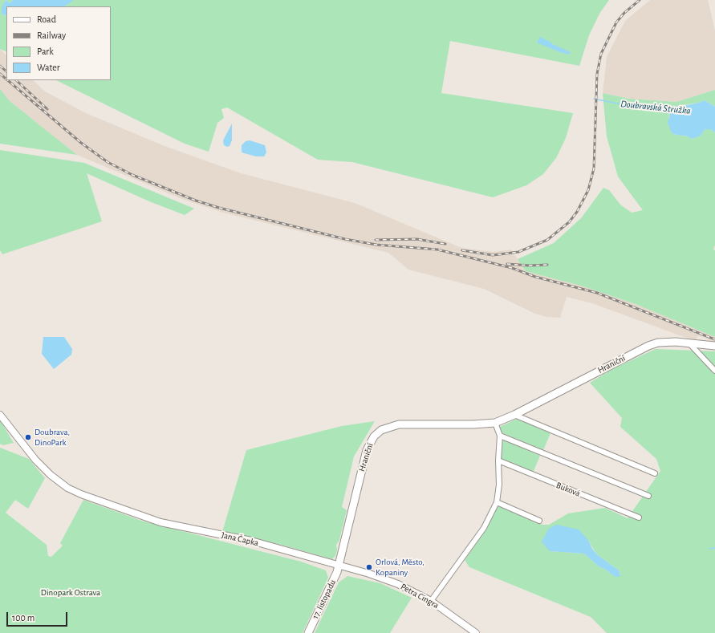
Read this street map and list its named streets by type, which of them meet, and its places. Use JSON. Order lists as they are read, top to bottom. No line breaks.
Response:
{"streets":{"main road":["Hraniční","17. listopadu"],"street":["Buková","Jana Čapka","Petra Cingra"]},"crossings":[["Hraniční","Jana Čapka"],["Hraniční","Petra Cingra"],["Hraniční","17. listopadu"],["Jana Čapka","Petra Cingra"],["Jana Čapka","17. listopadu"],["Petra Cingra","17. listopadu"]],"water":["Doubravská Stružka"],"parks":["Dinopark Ostrava"],"places":["Doubrava, DinoPark","Orlová, Město, Kopaniny"],"legend":["Road","Railway","Park","Water"],"scale_bar":"100 m"}
